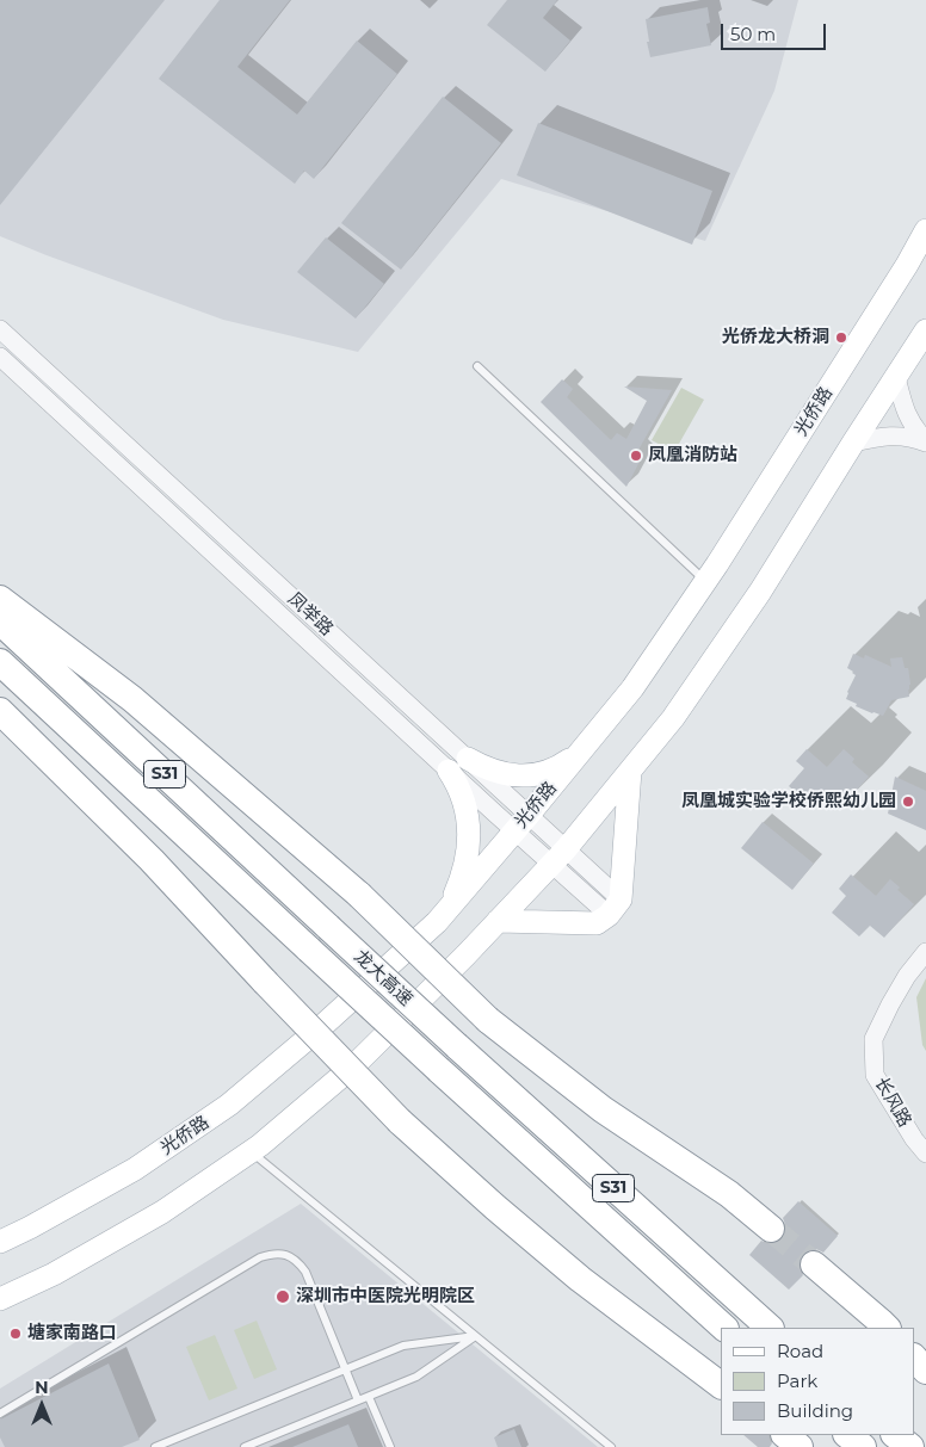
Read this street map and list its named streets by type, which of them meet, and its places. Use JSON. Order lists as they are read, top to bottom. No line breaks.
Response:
{"streets":{"highway":["S31","龙大高速"],"main road":["光侨路"],"street":["凤举路","长风路"]},"crossings":[["光侨路","凤举路"]],"places":["光侨龙大桥洞","凤凰消防站","凤凰城实验学校侨熙幼儿园","深圳市中医院光明院区","塘家南路口"],"legend":["Road","Park","Building"],"scale_bar":"50 m","north":"top"}
